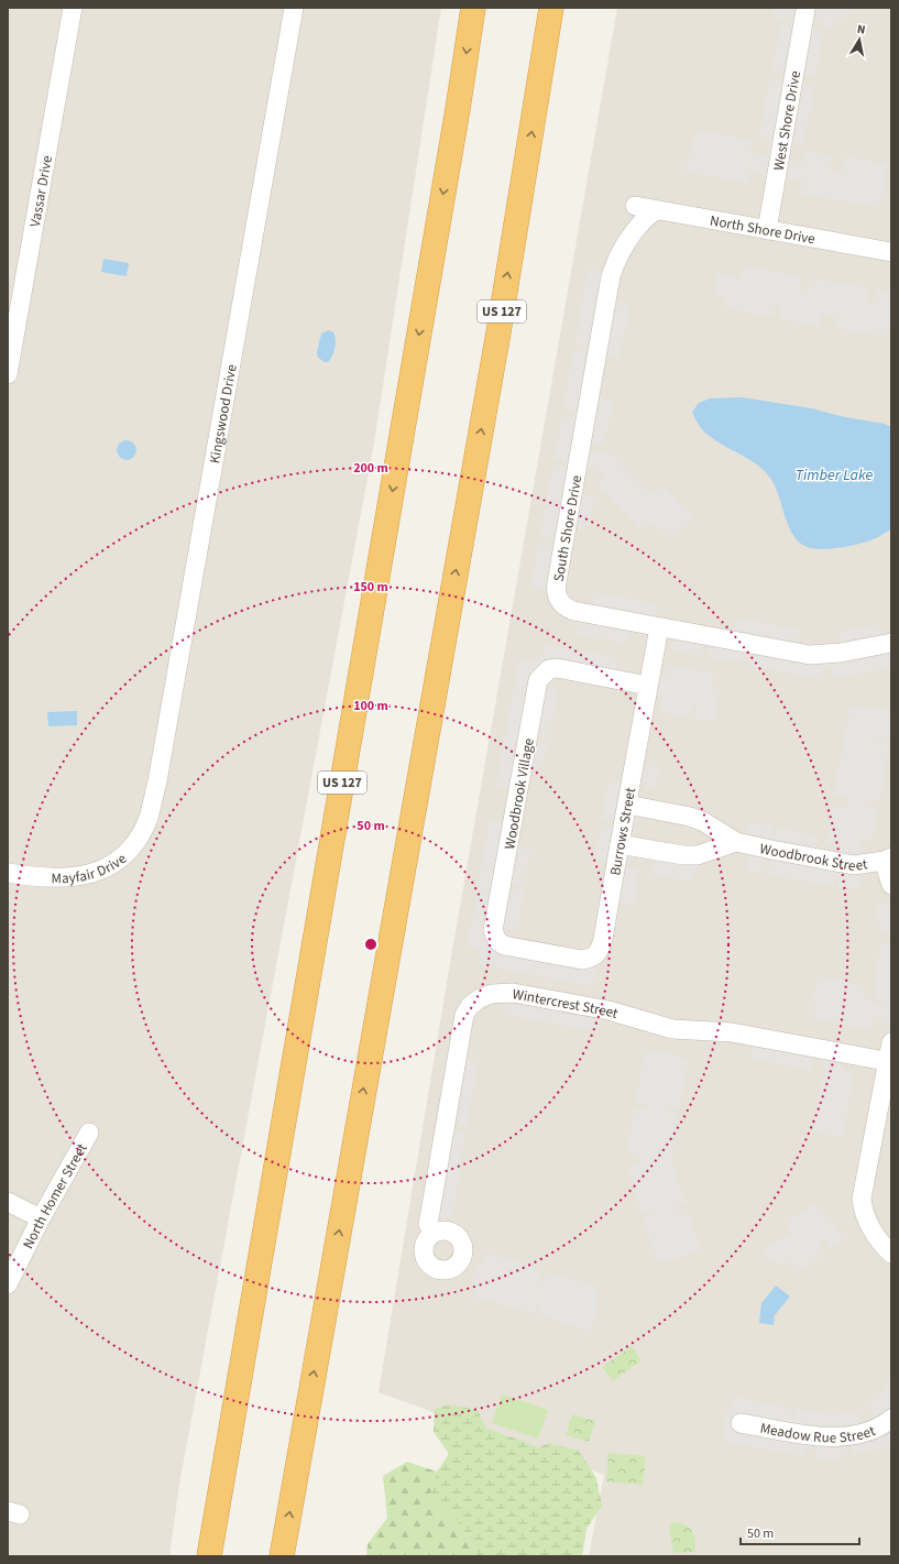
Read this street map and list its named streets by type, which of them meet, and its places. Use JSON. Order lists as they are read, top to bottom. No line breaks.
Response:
{"streets":{"highway":["US 127"],"street":["West Shore Drive","Vassar Drive","North Shore Drive","Kingswood Drive","South Shore Drive","Woodbrook Village","Burrows Street","Woodbrook Street","Mayfair Drive","Wintercrest Street","North Homer Street","Meadow Rue Street"]},"crossings":[["West Shore Drive","North Shore Drive"],["North Shore Drive","South Shore Drive"],["Kingswood Drive","Mayfair Drive"],["South Shore Drive","Burrows Street"],["Woodbrook Village","Burrows Street"],["Burrows Street","Woodbrook Street"]],"water":["Timber Lake"],"scale_bar":"50 m","north":"top","rings":["200 m","150 m","100 m","50 m"]}
